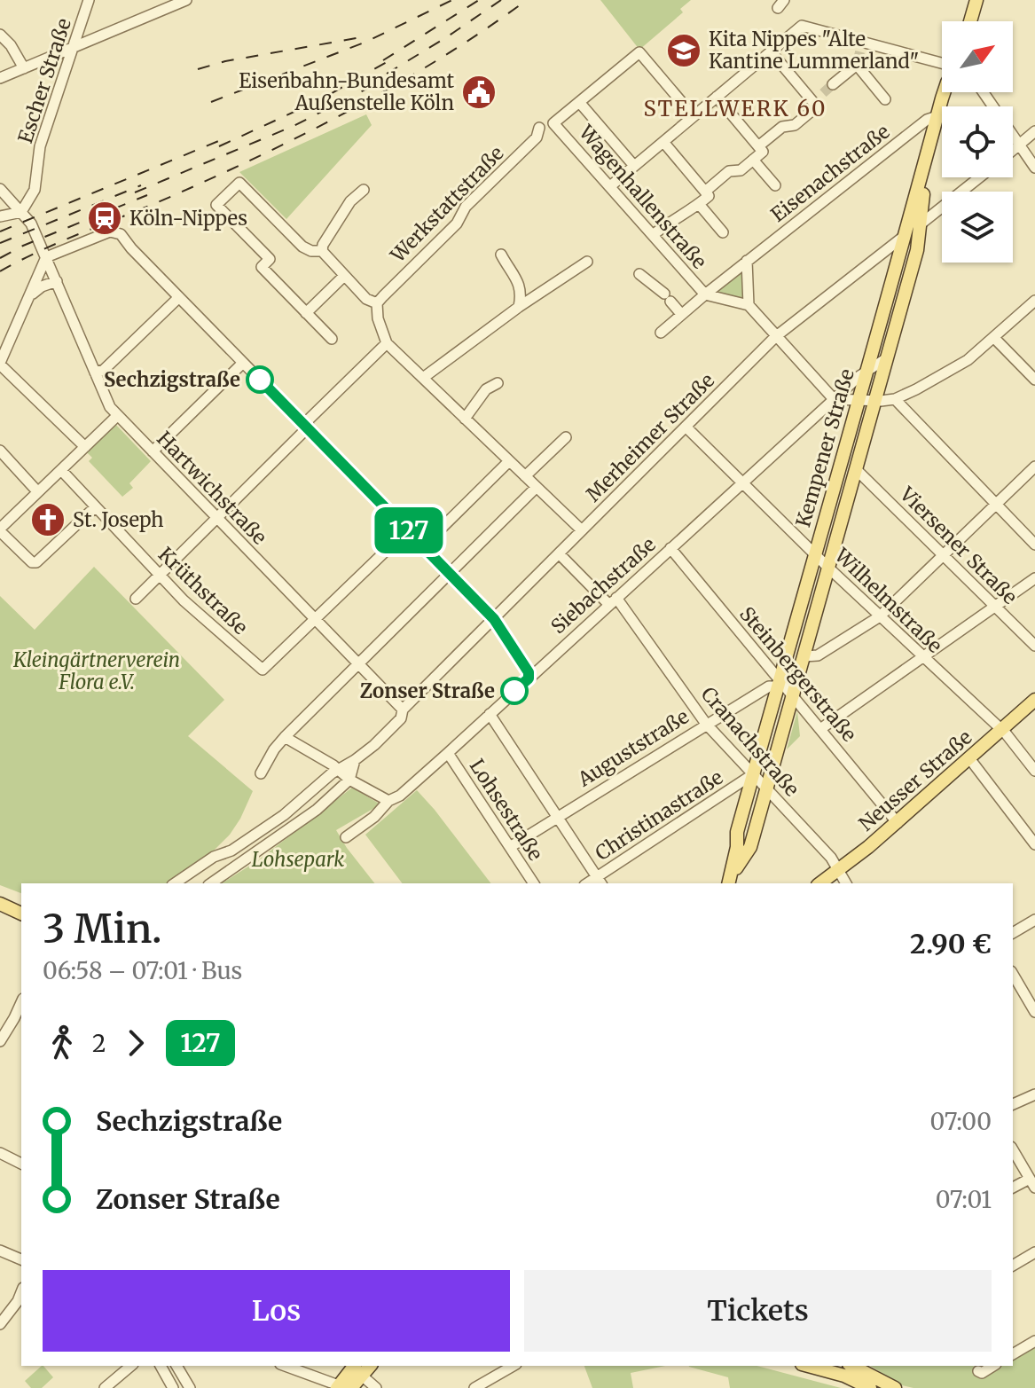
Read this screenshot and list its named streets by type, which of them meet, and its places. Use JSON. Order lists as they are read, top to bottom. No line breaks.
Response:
{"streets":{"main road":["Kempener Straße","Neusser Straße"],"street":["Escher Straße","Eisenachstraße","Wagenhallenstraße","Werkstattstraße","Merheimer Straße","Hartwichstraße","Viersener Straße","Siebachstraße","Krüthstraße","Wilhelmstraße","Steinbergerstraße","Cranachstraße","Auguststraße","Lohsestraße","Christinastraße"]},"crossings":[["Escher Straße","Hartwichstraße"],["Eisenachstraße","Wagenhallenstraße"],["Eisenachstraße","Kempener Straße"],["Merheimer Straße","Kempener Straße"],["Merheimer Straße","Hartwichstraße"],["Merheimer Straße","Wilhelmstraße"],["Merheimer Straße","Cranachstraße"],["Kempener Straße","Viersener Straße"],["Kempener Straße","Siebachstraße"],["Kempener Straße","Wilhelmstraße"],["Kempener Straße","Steinbergerstraße"],["Kempener Straße","Cranachstraße"],["Kempener Straße","Auguststraße"],["Kempener Straße","Christinastraße"],["Hartwichstraße","Krüthstraße"],["Siebachstraße","Wilhelmstraße"],["Siebachstraße","Steinbergerstraße"],["Siebachstraße","Cranachstraße"],["Siebachstraße","Lohsestraße"],["Wilhelmstraße","Neusser Straße"],["Steinbergerstraße","Auguststraße"],["Steinbergerstraße","Neusser Straße"],["Cranachstraße","Auguststraße"],["Cranachstraße","Neusser Straße"],["Cranachstraße","Christinastraße"],["Auguststraße","Lohsestraße"]],"districts":["STELLWERK 60"],"parks":["Kleingärtnerverein Flora e.V.","Lohsepark"],"places":{"school or university":["Kita Nippes \"Alte Kantine Lummerland\""],"public building":["Eisenbahn-Bundesamt Außenstelle Köln"],"station":["Köln-Nippes"],"other":["Sechzigstraße","Zonser Straße"],"church":["St. Joseph"]},"lines":["bus line 127"],"north":"top right","page":{"on_map":"127","heading":["3 Min.","06:58 – 07:01 · Bus","2.90 €"],"legs":["2","127"],"list":[{"name":"Sechzigstraße","value":"07:00"},{"name":"Zonser Straße","value":"07:01"}],"buttons":["Los","Tickets"]}}
